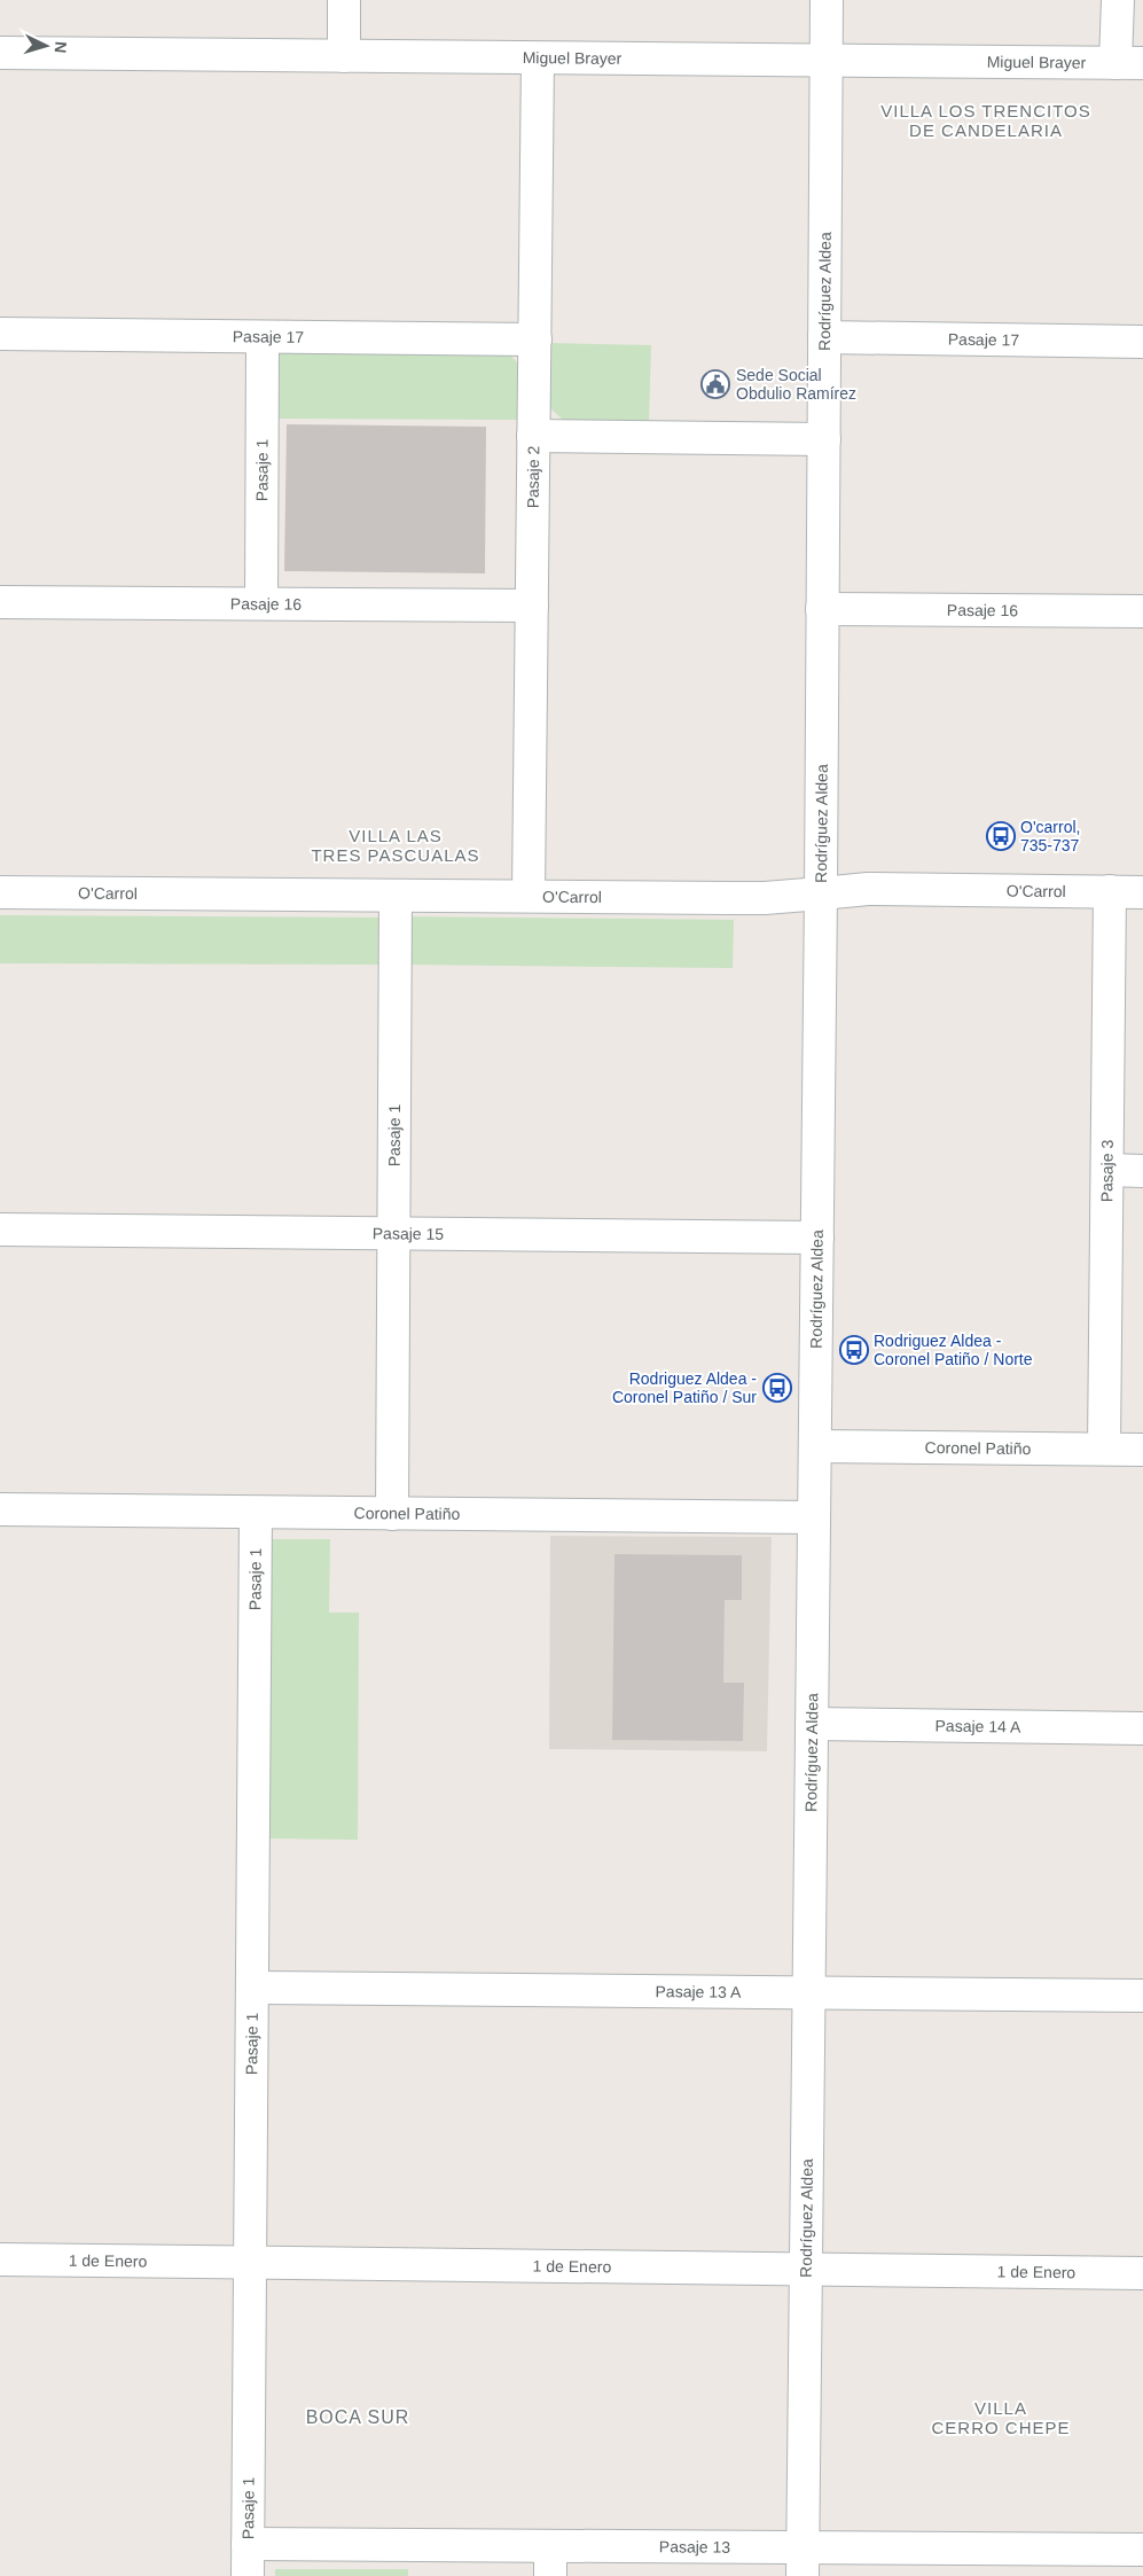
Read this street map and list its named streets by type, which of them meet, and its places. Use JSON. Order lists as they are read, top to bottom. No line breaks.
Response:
{"streets":{"street":["Miguel Brayer","Rodríguez Aldea","Pasaje 17","Pasaje 1","Pasaje 2","Pasaje 16","O'Carrol","Pasaje 3","Pasaje 15","Coronel Patiño","Pasaje 14 A","Pasaje 13 A","1 de Enero","Pasaje 13"]},"crossings":[["Miguel Brayer","Rodríguez Aldea"],["Miguel Brayer","Pasaje 2"],["Rodríguez Aldea","Pasaje 17"],["Rodríguez Aldea","Pasaje 16"],["Rodríguez Aldea","O'Carrol"],["Rodríguez Aldea","Pasaje 15"],["Rodríguez Aldea","Coronel Patiño"],["Rodríguez Aldea","Pasaje 14 A"],["Rodríguez Aldea","Pasaje 13 A"],["Rodríguez Aldea","1 de Enero"],["Rodríguez Aldea","Pasaje 13"],["Pasaje 17","Pasaje 1"],["Pasaje 17","Pasaje 2"],["Pasaje 1","Pasaje 16"],["Pasaje 1","O'Carrol"],["Pasaje 1","Pasaje 15"],["Pasaje 1","Coronel Patiño"],["Pasaje 1","Pasaje 13 A"],["Pasaje 1","1 de Enero"],["Pasaje 1","Pasaje 13"],["Pasaje 2","Pasaje 16"],["Pasaje 2","O'Carrol"],["O'Carrol","Pasaje 3"],["Pasaje 3","Coronel Patiño"]],"districts":["VILLA LOS TRENCITOS DE CANDELARIA","VILLA LAS TRES PASCUALAS","VILLA CERRO CHEPE","BOCA SUR"],"places":{"public building":["Sede Social Obdulio Ramírez"],"bus stop":["O'carrol, 735-737","Rodriguez Aldea - Coronel Patiño / Norte","Rodriguez Aldea - Coronel Patiño / Sur"]},"north":"right"}
